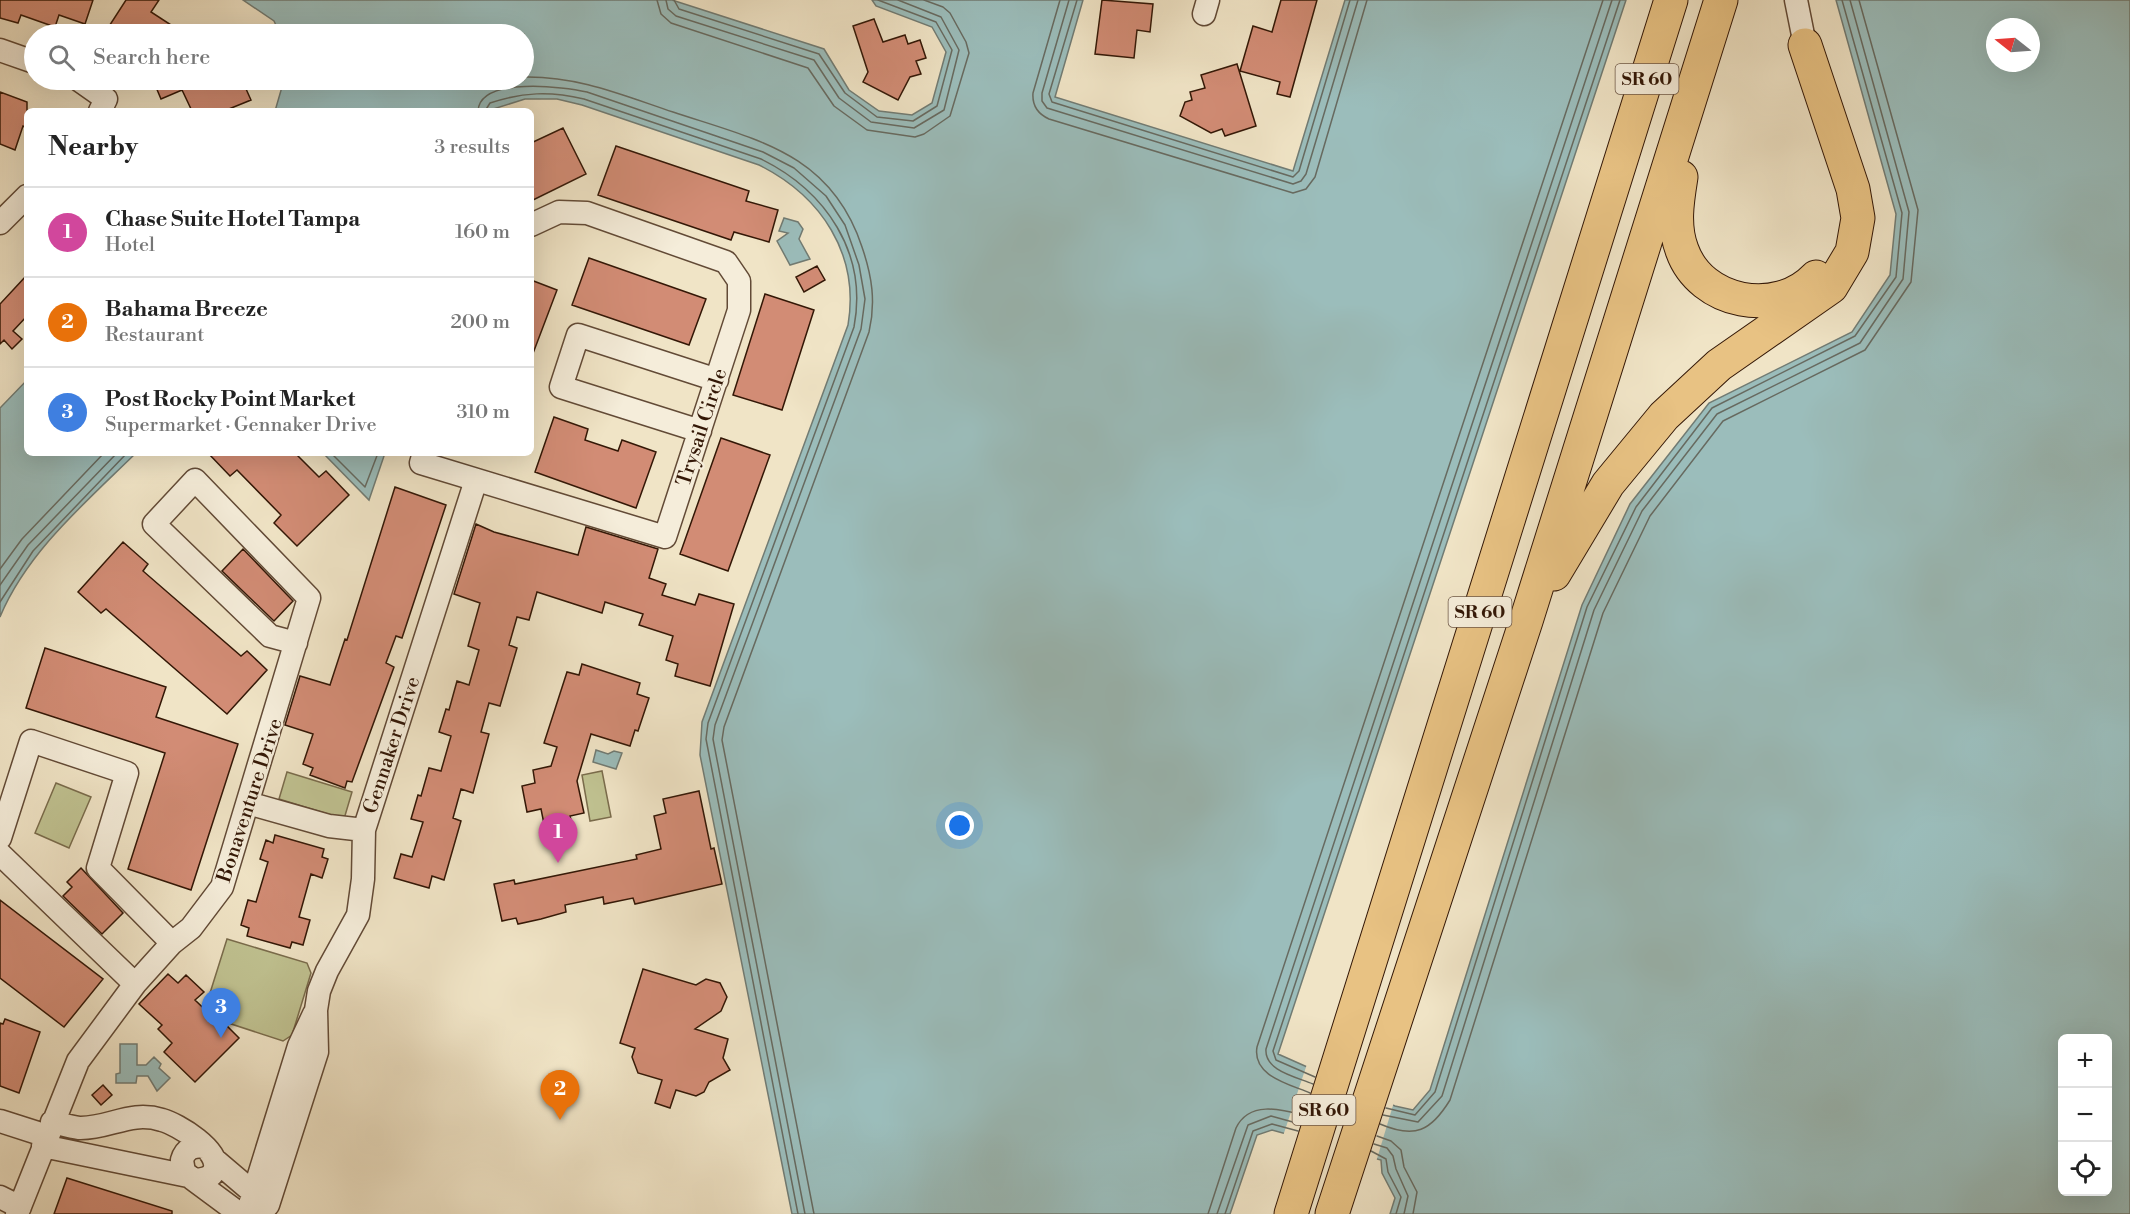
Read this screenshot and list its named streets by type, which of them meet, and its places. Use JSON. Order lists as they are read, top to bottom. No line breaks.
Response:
{"streets":{"highway":["SR 60"],"street":["Trysail Circle","Gennaker Drive","Bonaventure Drive"]},"crossings":[["Trysail Circle","Gennaker Drive"]],"north":"left","page":{"search":"Search here","heading":["Nearby","3 results"],"list":[{"mark":"1","name":"Chase Suite Hotel Tampa","note":"Hotel","value":"160 m"},{"mark":"2","name":"Bahama Breeze","note":"Restaurant","value":"200 m"},{"mark":"3","name":"Post Rocky Point Market","note":"Supermarket · Gennaker Drive","value":"310 m"}],"pins":["1","3","2"],"map_buttons":["+","−"]}}
